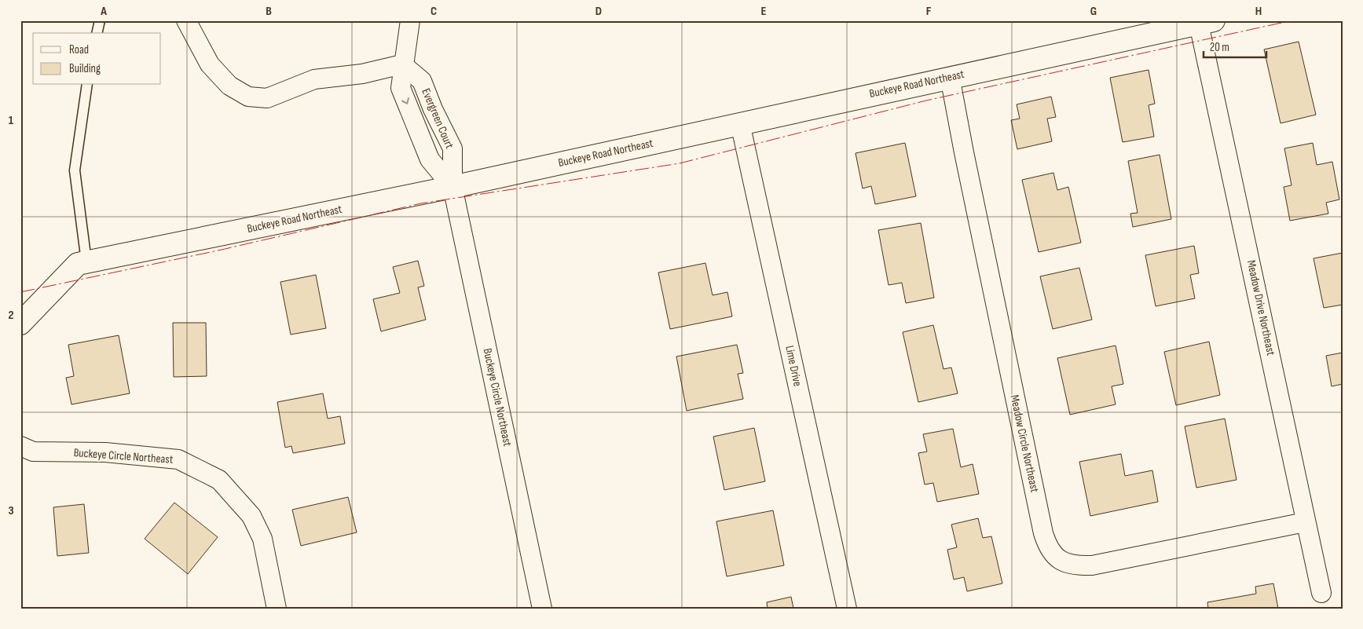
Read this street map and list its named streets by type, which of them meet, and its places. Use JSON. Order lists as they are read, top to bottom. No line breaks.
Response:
{"streets":{"street":["Buckeye Road Northeast","Evergreen Court","Meadow Drive Northeast","Lime Drive","Buckeye Circle Northeast","Meadow Circle Northeast"]},"crossings":[["Buckeye Road Northeast","Evergreen Court"],["Buckeye Road Northeast","Meadow Drive Northeast"],["Buckeye Road Northeast","Lime Drive"],["Buckeye Road Northeast","Buckeye Circle Northeast"],["Buckeye Road Northeast","Meadow Circle Northeast"],["Evergreen Court","Buckeye Circle Northeast"],["Meadow Drive Northeast","Meadow Circle Northeast"]],"legend":["Road","Building"],"scale_bar":"20 m","grid":{"columns":["A","B","C","D","E","F","G","H"],"rows":["1","2","3"]}}
